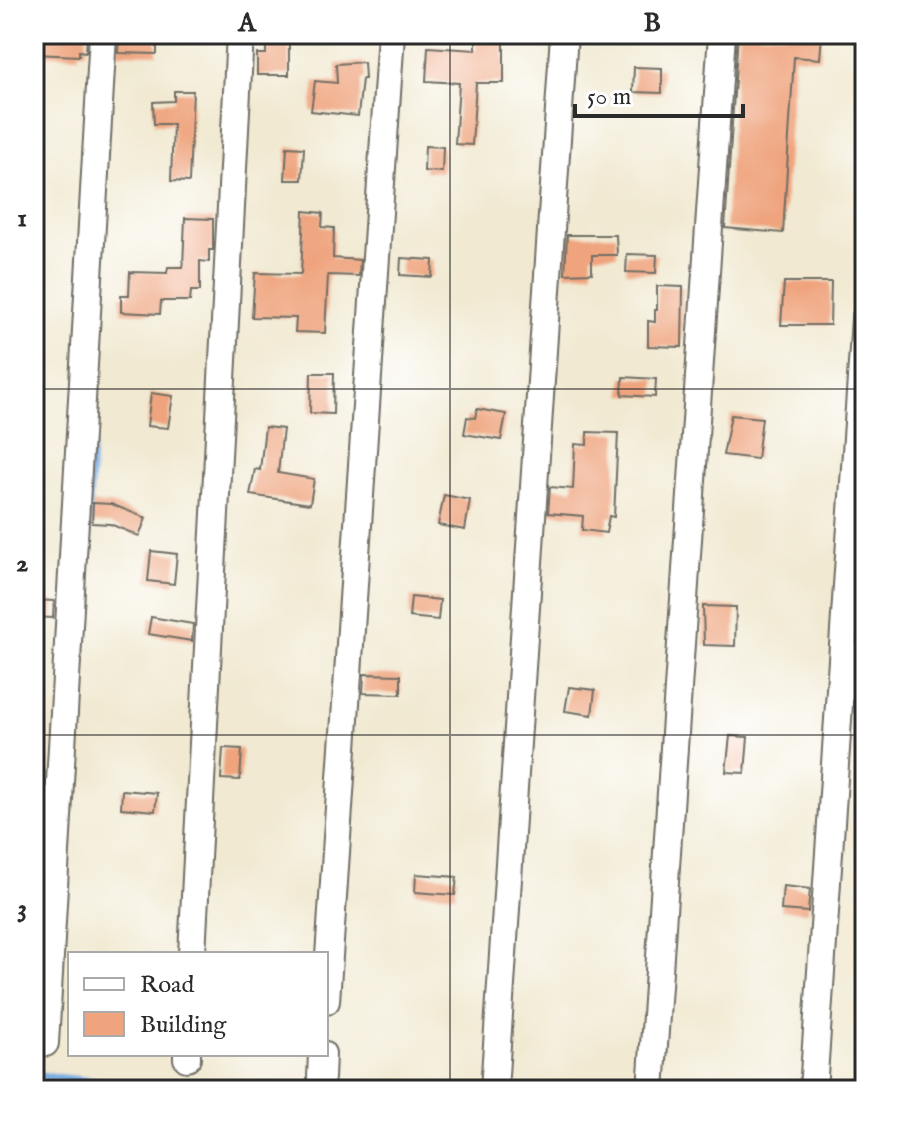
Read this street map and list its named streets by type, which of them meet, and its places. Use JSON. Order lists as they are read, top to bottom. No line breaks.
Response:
{"legend":["Road","Building"],"scale_bar":"50 m","grid":{"columns":["A","B"],"rows":["1","2","3"]}}
